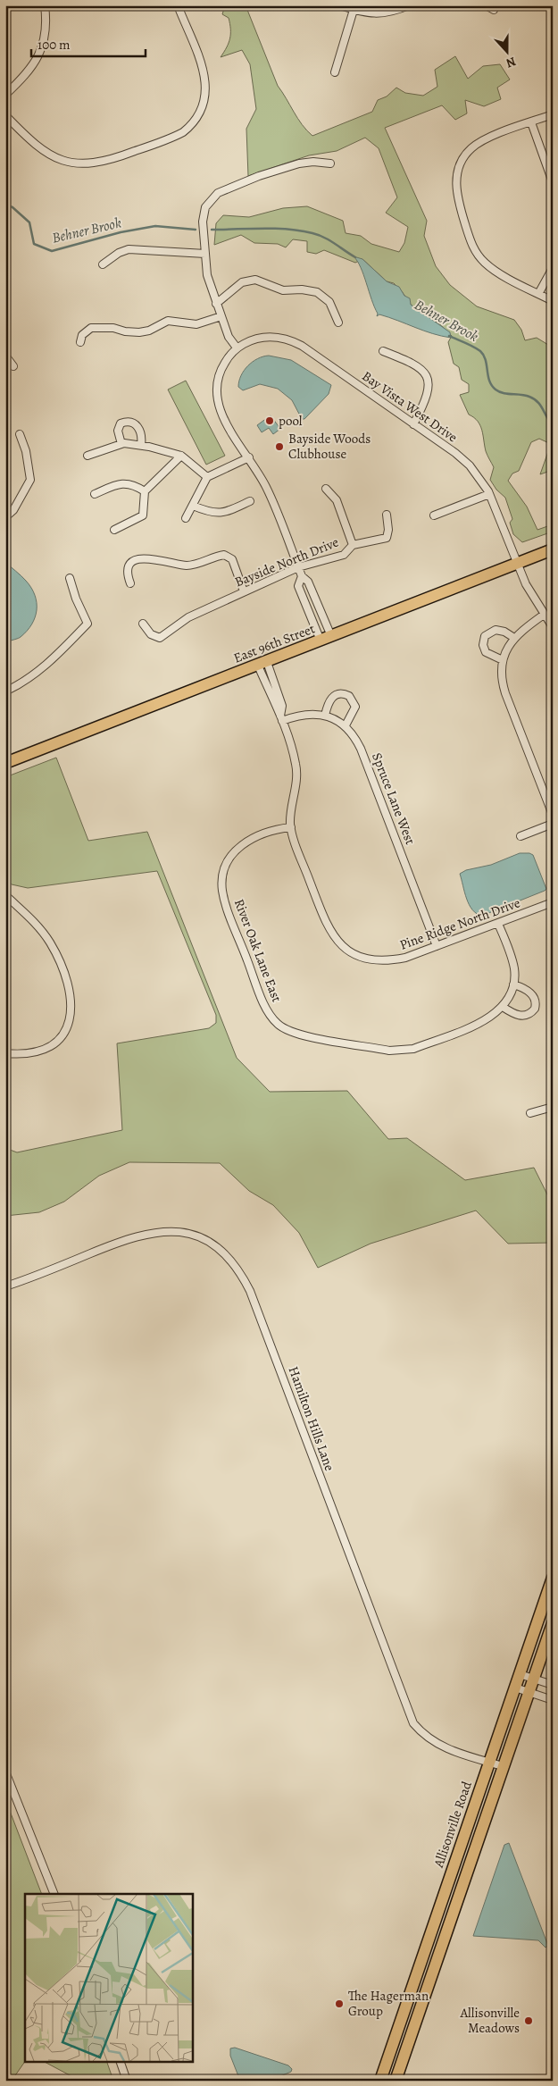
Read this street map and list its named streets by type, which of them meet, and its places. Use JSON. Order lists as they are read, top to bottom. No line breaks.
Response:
{"streets":{"main road":["East 96th Street","Allisonville Road"],"street":["Bay Vista West Drive","Bayside North Drive","Spruce Lane West","Pine Ridge North Drive","River Oak Lane East","Hamilton Hills Lane"]},"crossings":[["Bay Vista West Drive","East 96th Street"],["Spruce Lane West","Pine Ridge North Drive"],["Pine Ridge North Drive","River Oak Lane East"],["Hamilton Hills Lane","Allisonville Road"]],"water":["Behner Brook"],"places":["pool","Bayside Woods Clubhouse","The Hagerman Group","Allisonville Meadows"],"scale_bar":"100 m","north":"bottom"}
